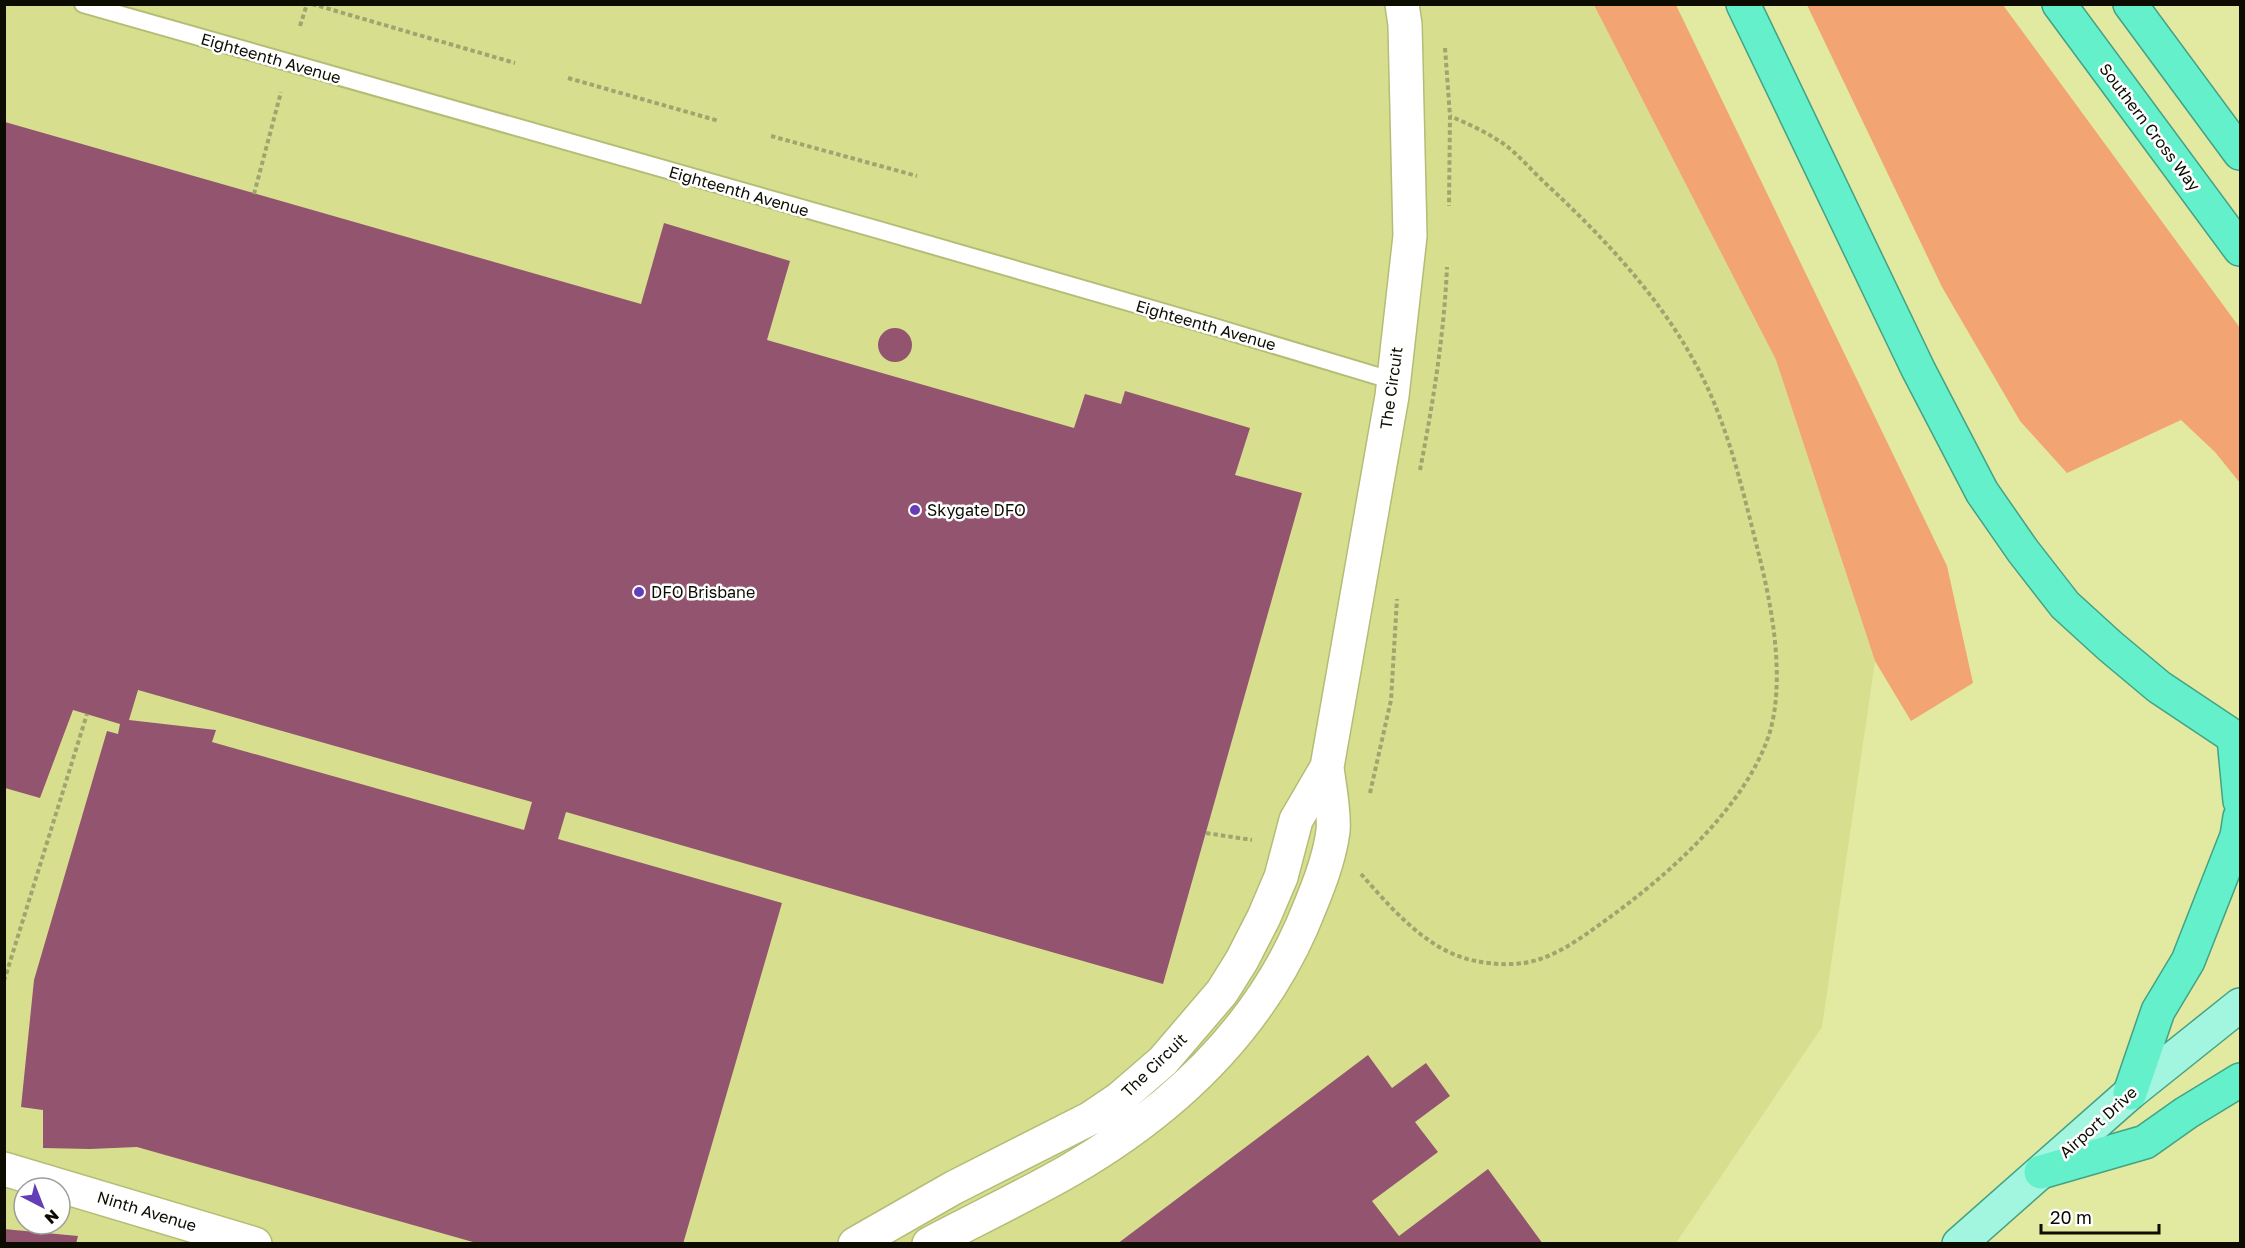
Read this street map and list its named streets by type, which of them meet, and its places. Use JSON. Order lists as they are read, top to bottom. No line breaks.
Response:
{"streets":{"highway":["Southern Cross Way"],"main road":["Airport Drive"],"street":["The Circuit","Ninth Avenue"],"lane":["Eighteenth Avenue"]},"crossings":[["Eighteenth Avenue","The Circuit"]],"places":["Skygate DFO","DFO Brisbane"],"scale_bar":"20 m","north":"bottom right"}
